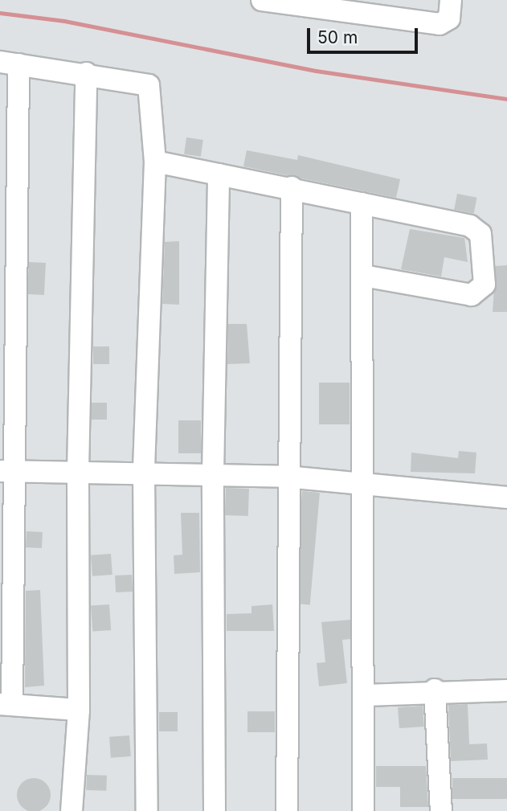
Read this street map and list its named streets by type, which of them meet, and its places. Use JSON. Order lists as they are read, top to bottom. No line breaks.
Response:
{"scale_bar":"50 m"}
